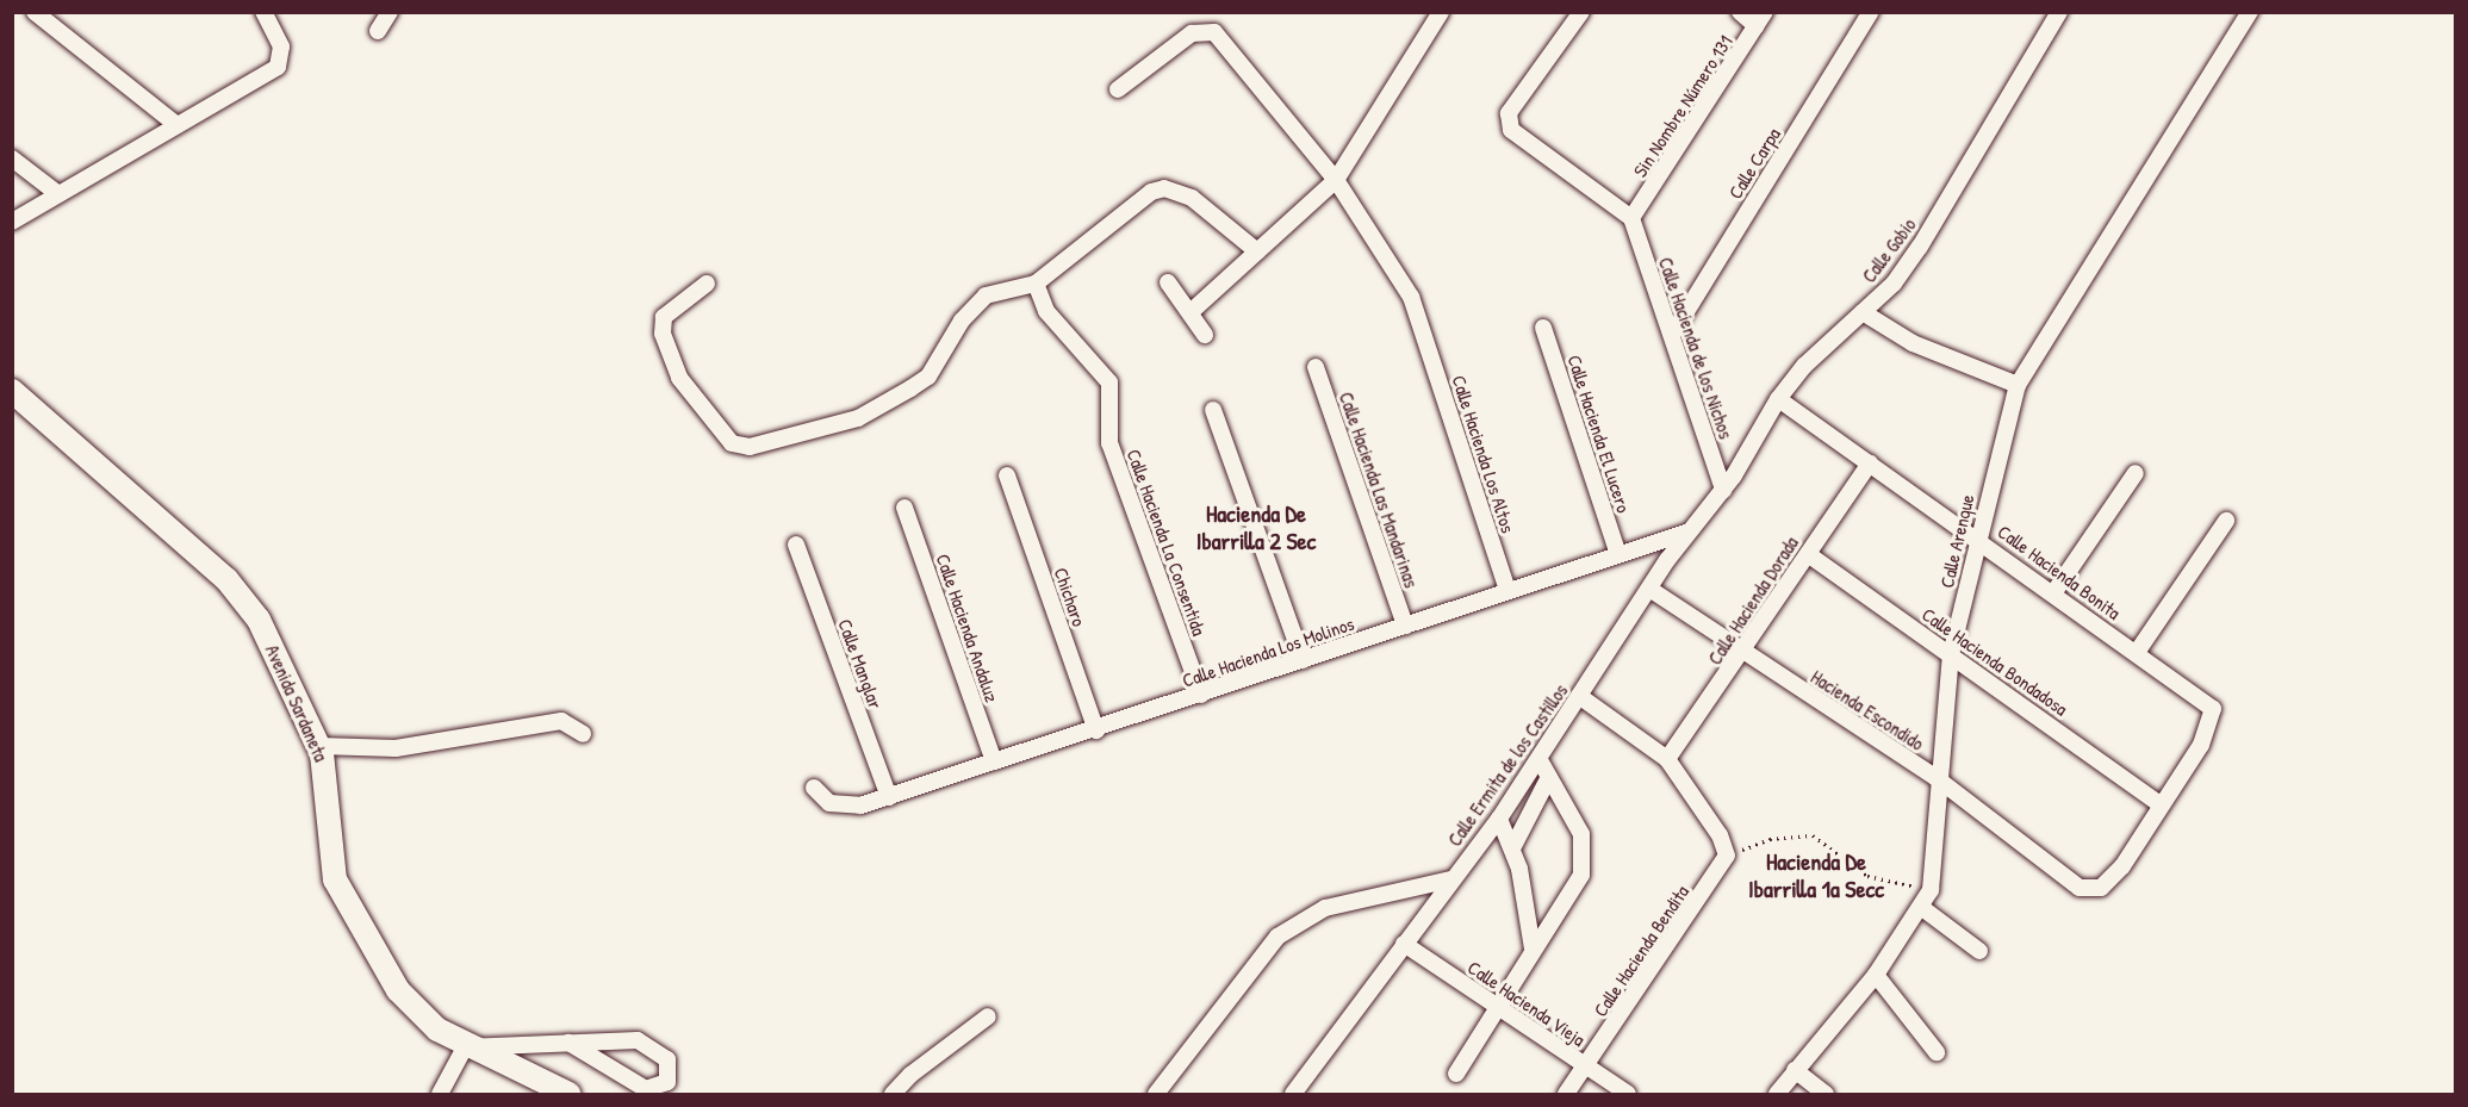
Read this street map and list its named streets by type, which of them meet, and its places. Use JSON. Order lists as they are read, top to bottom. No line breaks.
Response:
{"streets":{"street":["Sin Nombre Número 131","Calle Carpa","Calle Gobio","Calle Hacienda de los Nichos","Calle Hacienda El Lucero","Calle Hacienda Los Altos","Calle Hacienda Las Mandarinas","Calle Arenque","Calle Hacienda La Consentida","Calle Hacienda Bonita","Chicharo","Calle Hacienda Dorada","Calle Hacienda Andaluz","Calle Hacienda Los Molinos","Calle Hacienda Bondadosa","Calle Manglar","Avenida Sardaneta","Hacienda Escondido","Calle Ermita de los Castillos","Calle Hacienda Bendita","Calle Hacienda Vieja"]},"crossings":[["Sin Nombre Número 131","Calle Hacienda de los Nichos"],["Calle Carpa","Calle Hacienda de los Nichos"],["Calle Gobio","Calle Hacienda de los Nichos"],["Calle Gobio","Calle Hacienda Bonita"],["Calle Gobio","Calle Ermita de los Castillos"],["Calle Hacienda de los Nichos","Calle Ermita de los Castillos"],["Calle Hacienda El Lucero","Calle Hacienda Los Molinos"],["Calle Hacienda Los Altos","Calle Hacienda Los Molinos"],["Calle Hacienda Las Mandarinas","Calle Hacienda Los Molinos"],["Calle Arenque","Calle Hacienda Bonita"],["Calle Arenque","Calle Hacienda Bondadosa"],["Calle Arenque","Hacienda Escondido"],["Calle Hacienda La Consentida","Calle Hacienda Los Molinos"],["Calle Hacienda Bonita","Calle Hacienda Dorada"],["Calle Hacienda Bonita","Hacienda Escondido"],["Chicharo","Calle Hacienda Los Molinos"],["Calle Hacienda Dorada","Calle Hacienda Bondadosa"],["Calle Hacienda Dorada","Hacienda Escondido"],["Calle Hacienda Andaluz","Calle Hacienda Los Molinos"],["Calle Hacienda Los Molinos","Calle Manglar"],["Calle Hacienda Los Molinos","Calle Ermita de los Castillos"],["Calle Hacienda Bondadosa","Hacienda Escondido"],["Hacienda Escondido","Calle Ermita de los Castillos"],["Calle Ermita de los Castillos","Calle Hacienda Vieja"],["Calle Hacienda Bendita","Calle Hacienda Vieja"]],"districts":["Hacienda De Ibarrilla 2 Sec","Hacienda De Ibarrilla 1a Secc"]}
